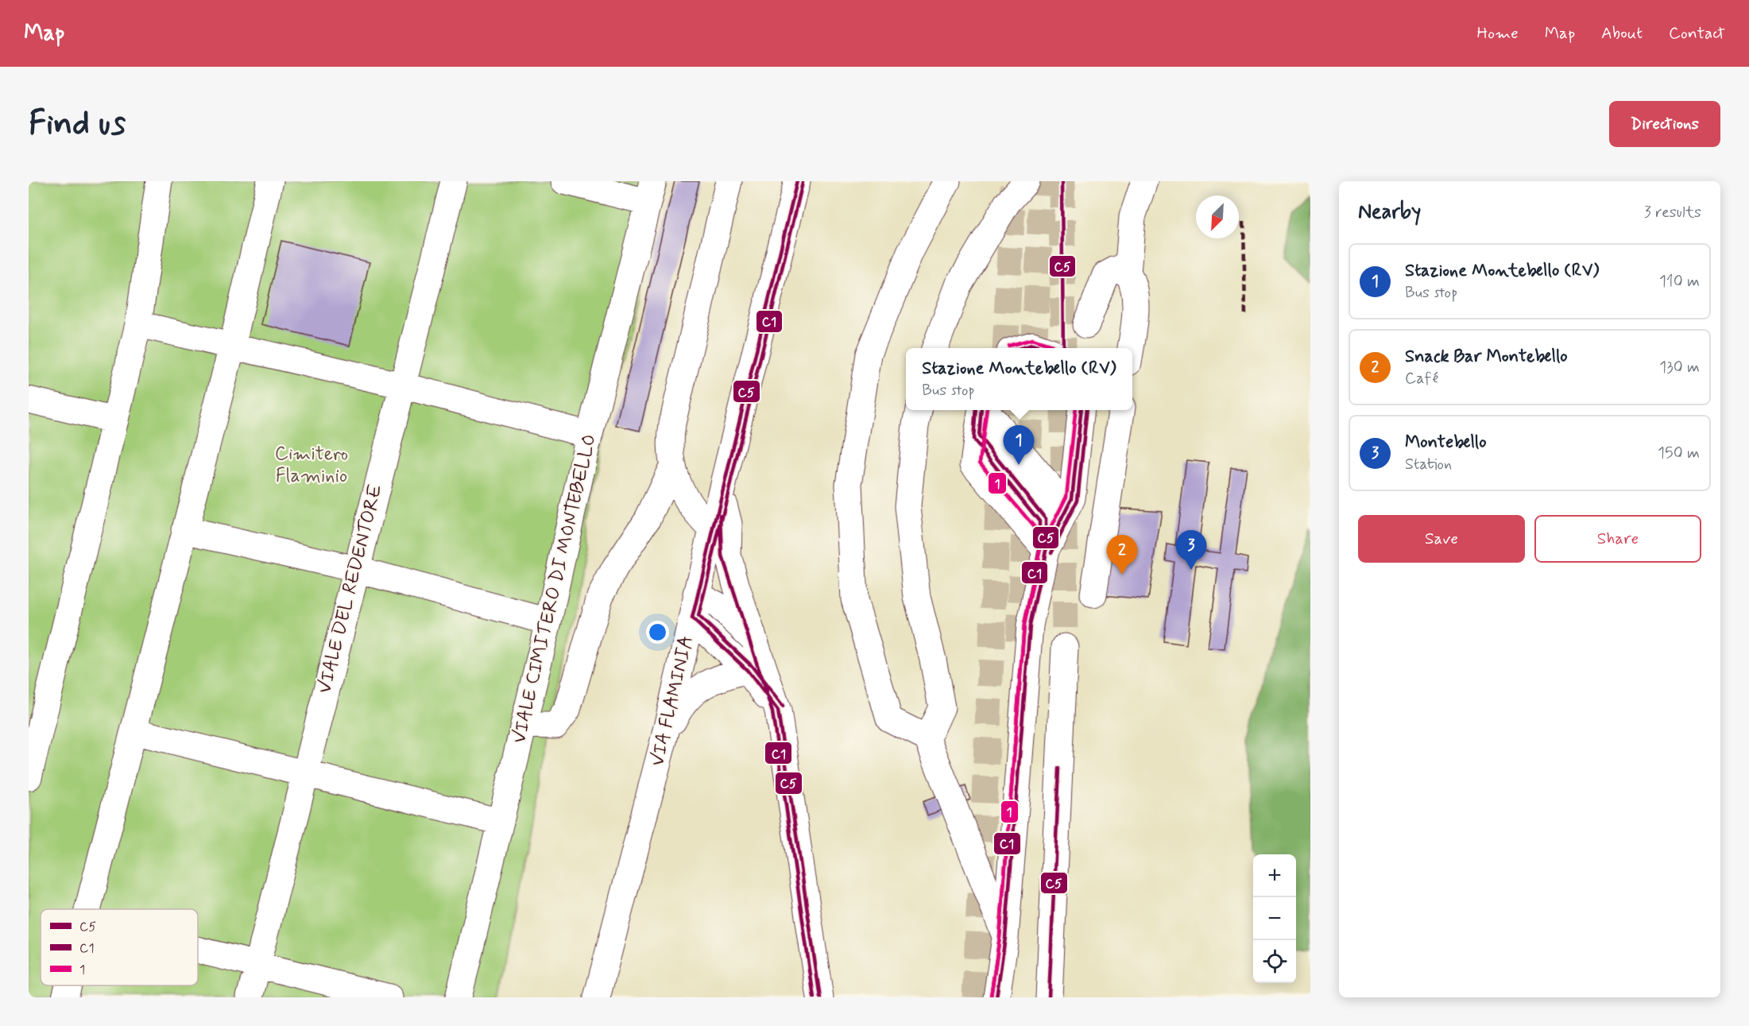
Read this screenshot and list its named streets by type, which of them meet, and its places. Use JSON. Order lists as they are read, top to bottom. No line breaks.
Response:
{"streets":{"main road":["VIALE DEL REDENTORE","VIALE CIMITERO DI MONTEBELLO","VIA FLAMINIA"]},"parks":["Cimitero Flaminio"],"lines":["transit line C5","transit line C1","transit line 1"],"legend":["C5","C1","1"],"north":"bottom left","page":{"header":"Map","nav":["Home","Map","About","Contact"],"buttons":["Directions",["Save","Share"]],"title":"Find us","heading":["Nearby","3 results"],"list":[{"mark":"1","name":"Stazione Montebello (RV)","note":"Bus stop","value":"110 m"},{"mark":"2","name":"Snack Bar Montebello","note":"Café","value":"130 m"},{"mark":"3","name":"Montebello","note":"Station","value":"150 m"}],"popup":["Stazione Montebello (RV)","Bus stop"],"pins":["1","3","2"],"map_buttons":["+","−"]}}
